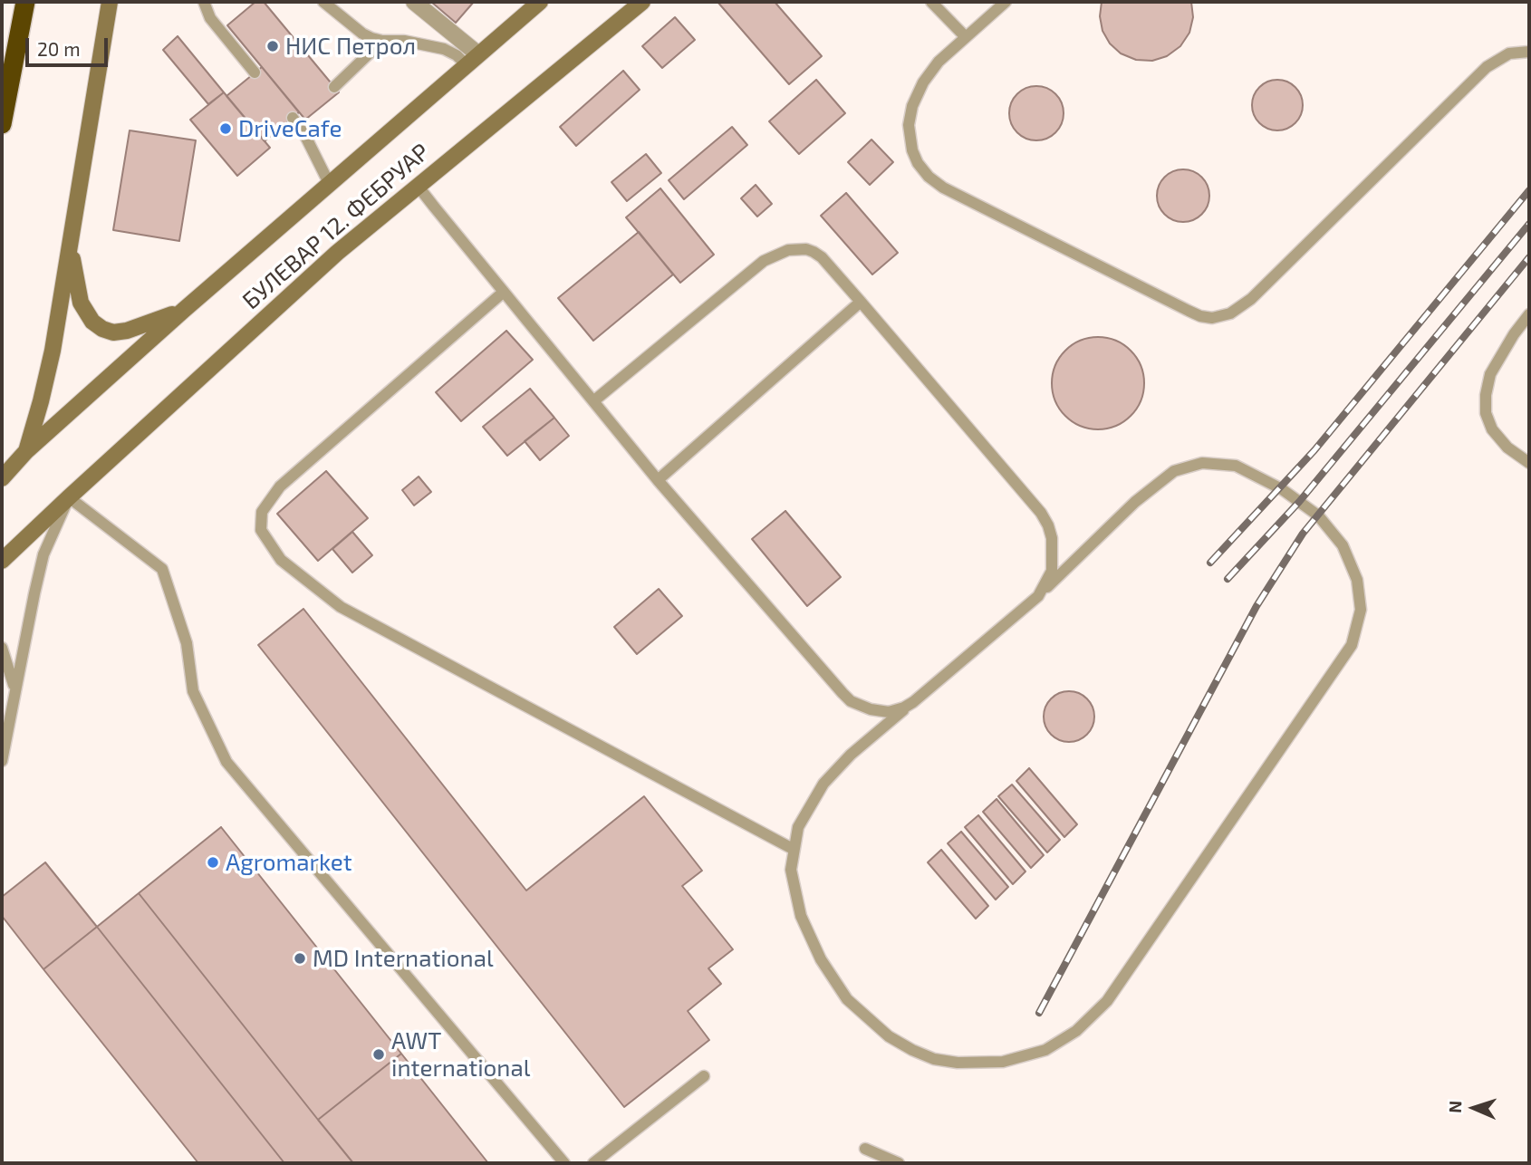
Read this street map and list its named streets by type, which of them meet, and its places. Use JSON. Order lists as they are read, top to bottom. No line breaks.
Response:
{"streets":{"main road":["БУЛЕВАР 12. ФЕБРУАР"]},"places":["НИС Петрол","DriveCafe","Agromarket","MD International","AWT international"],"scale_bar":"20 m","north":"left"}
